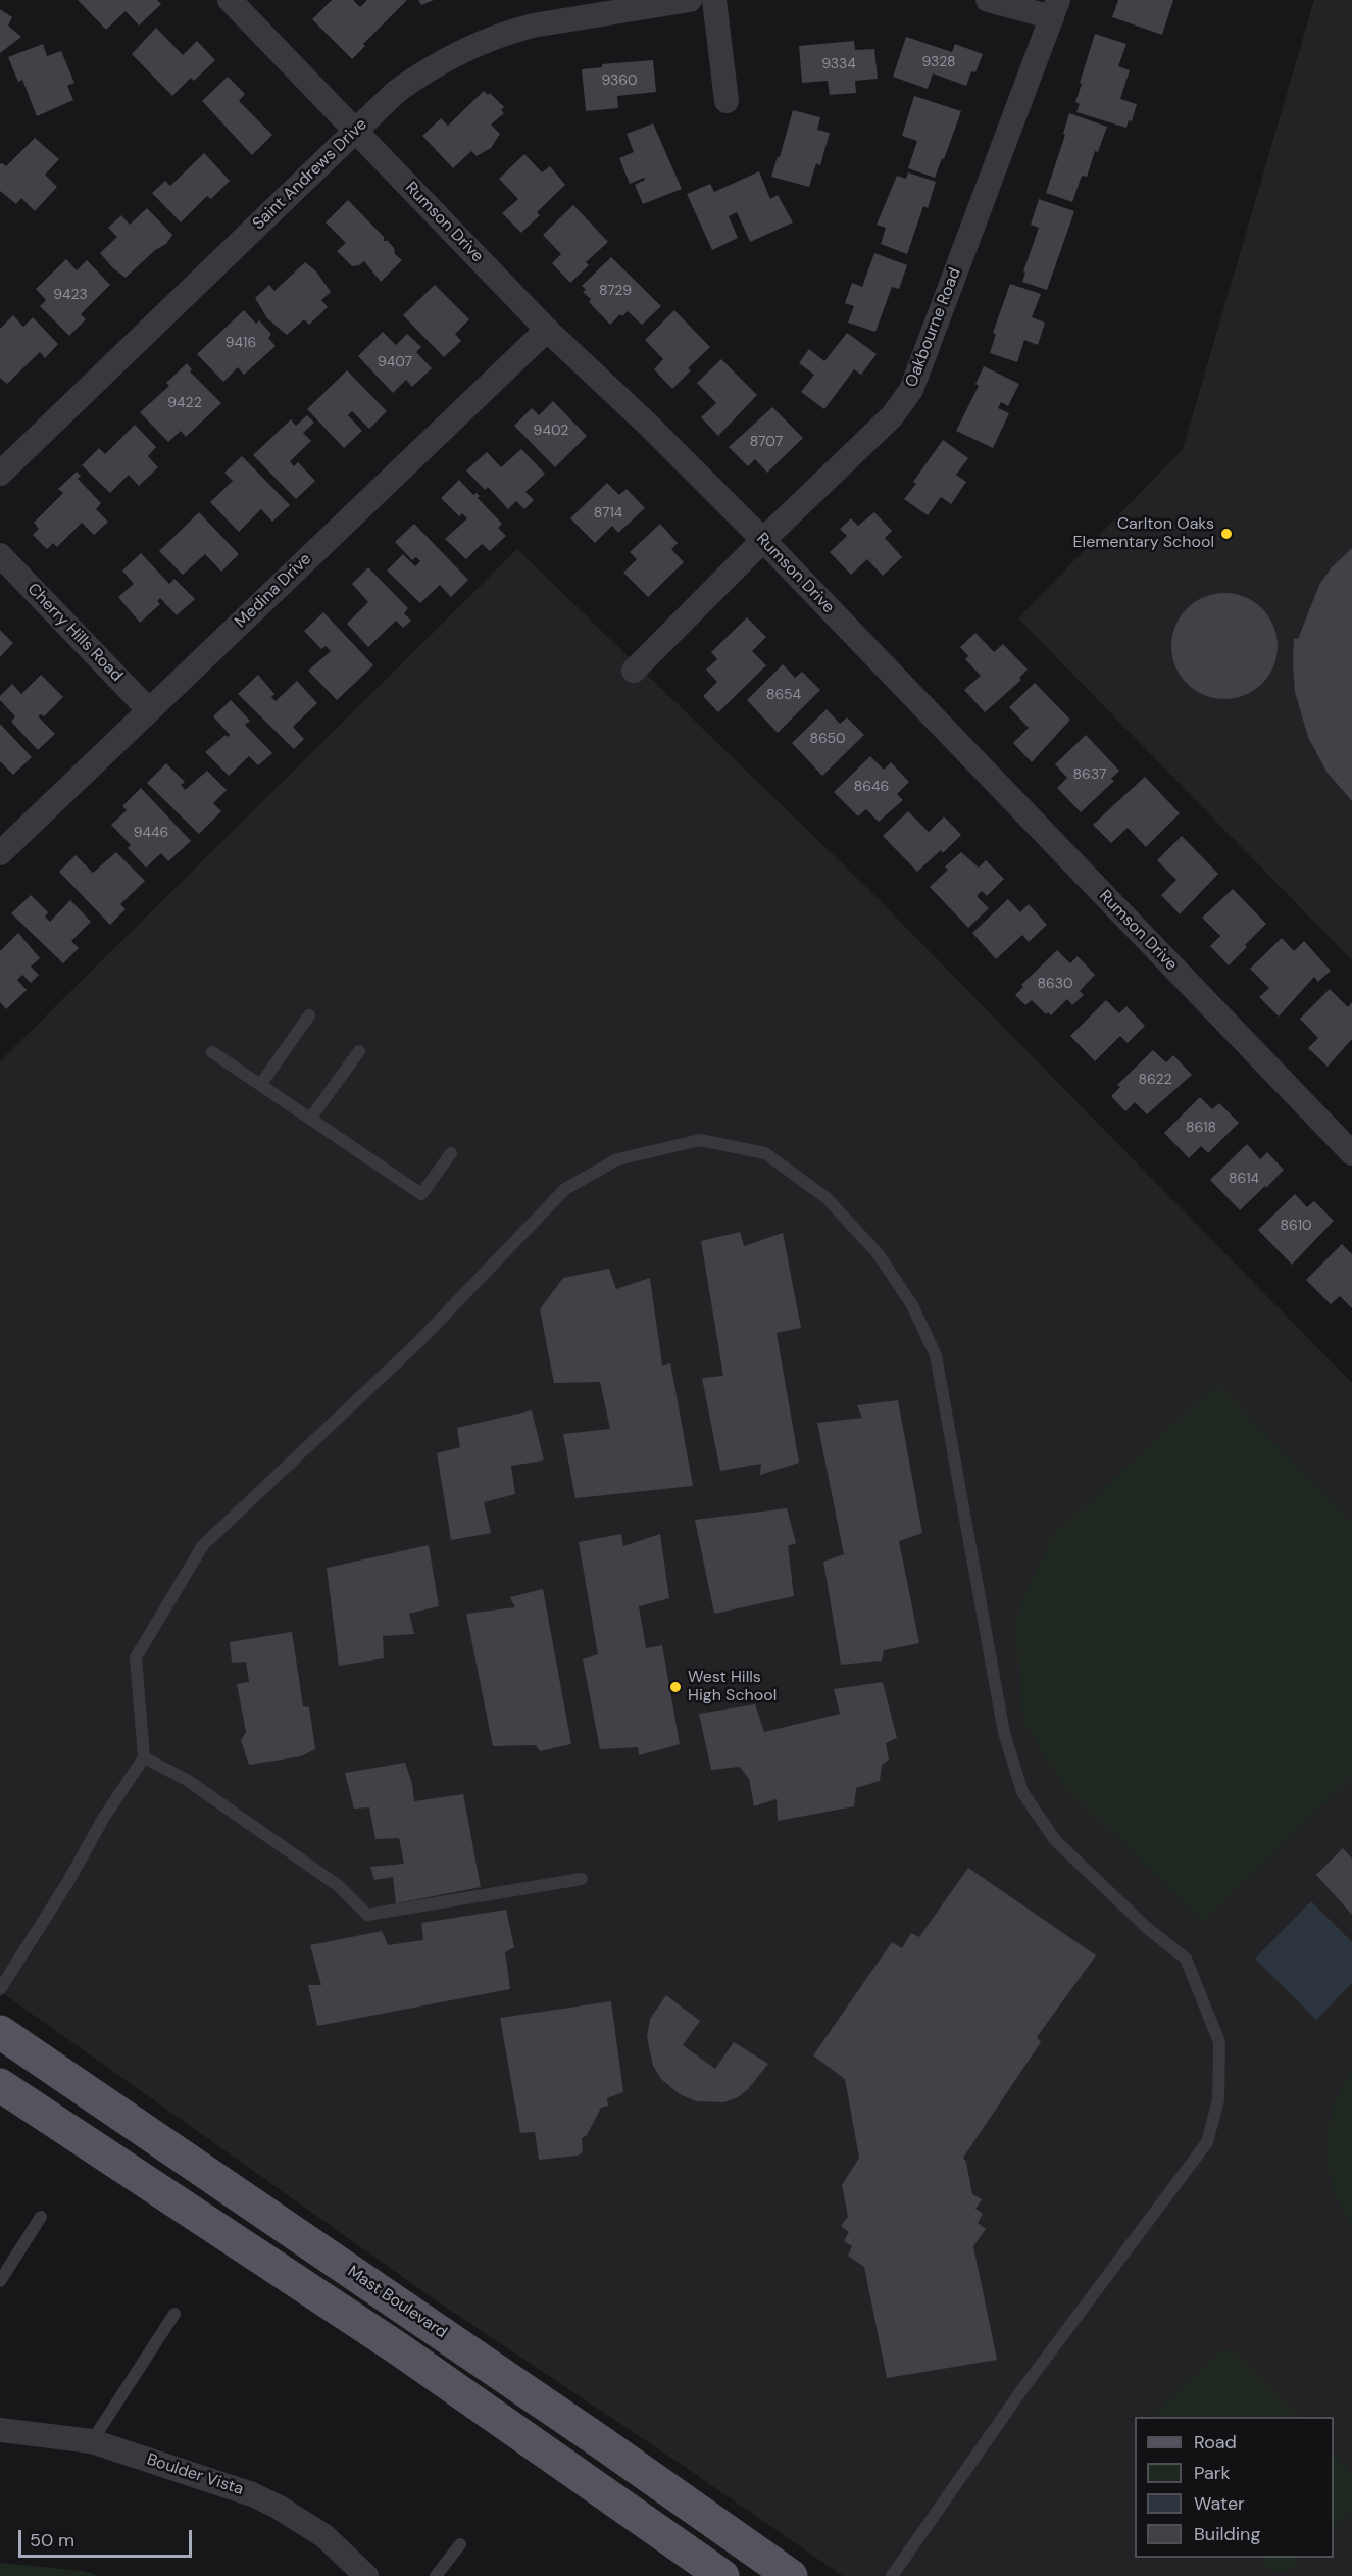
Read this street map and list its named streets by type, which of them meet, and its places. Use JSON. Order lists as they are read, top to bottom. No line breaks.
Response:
{"streets":{"main road":["Mast Boulevard"],"street":["Saint Andrews Drive","Rumson Drive","Oakbourne Road","Medina Drive","Cherry Hills Road","Boulder Vista"]},"crossings":[["Saint Andrews Drive","Rumson Drive"],["Rumson Drive","Oakbourne Road"],["Rumson Drive","Medina Drive"],["Medina Drive","Cherry Hills Road"]],"places":["Carlton Oaks Elementary School","West Hills High School"],"house_numbers":["9328","9334","9360","8729","9423","9416","9407","9422","9402","8707","8714","8654","8650","8637","8646","9446","8630","8622","8618","8614","8610"],"legend":["Road","Park","Water","Building"],"scale_bar":"50 m"}
